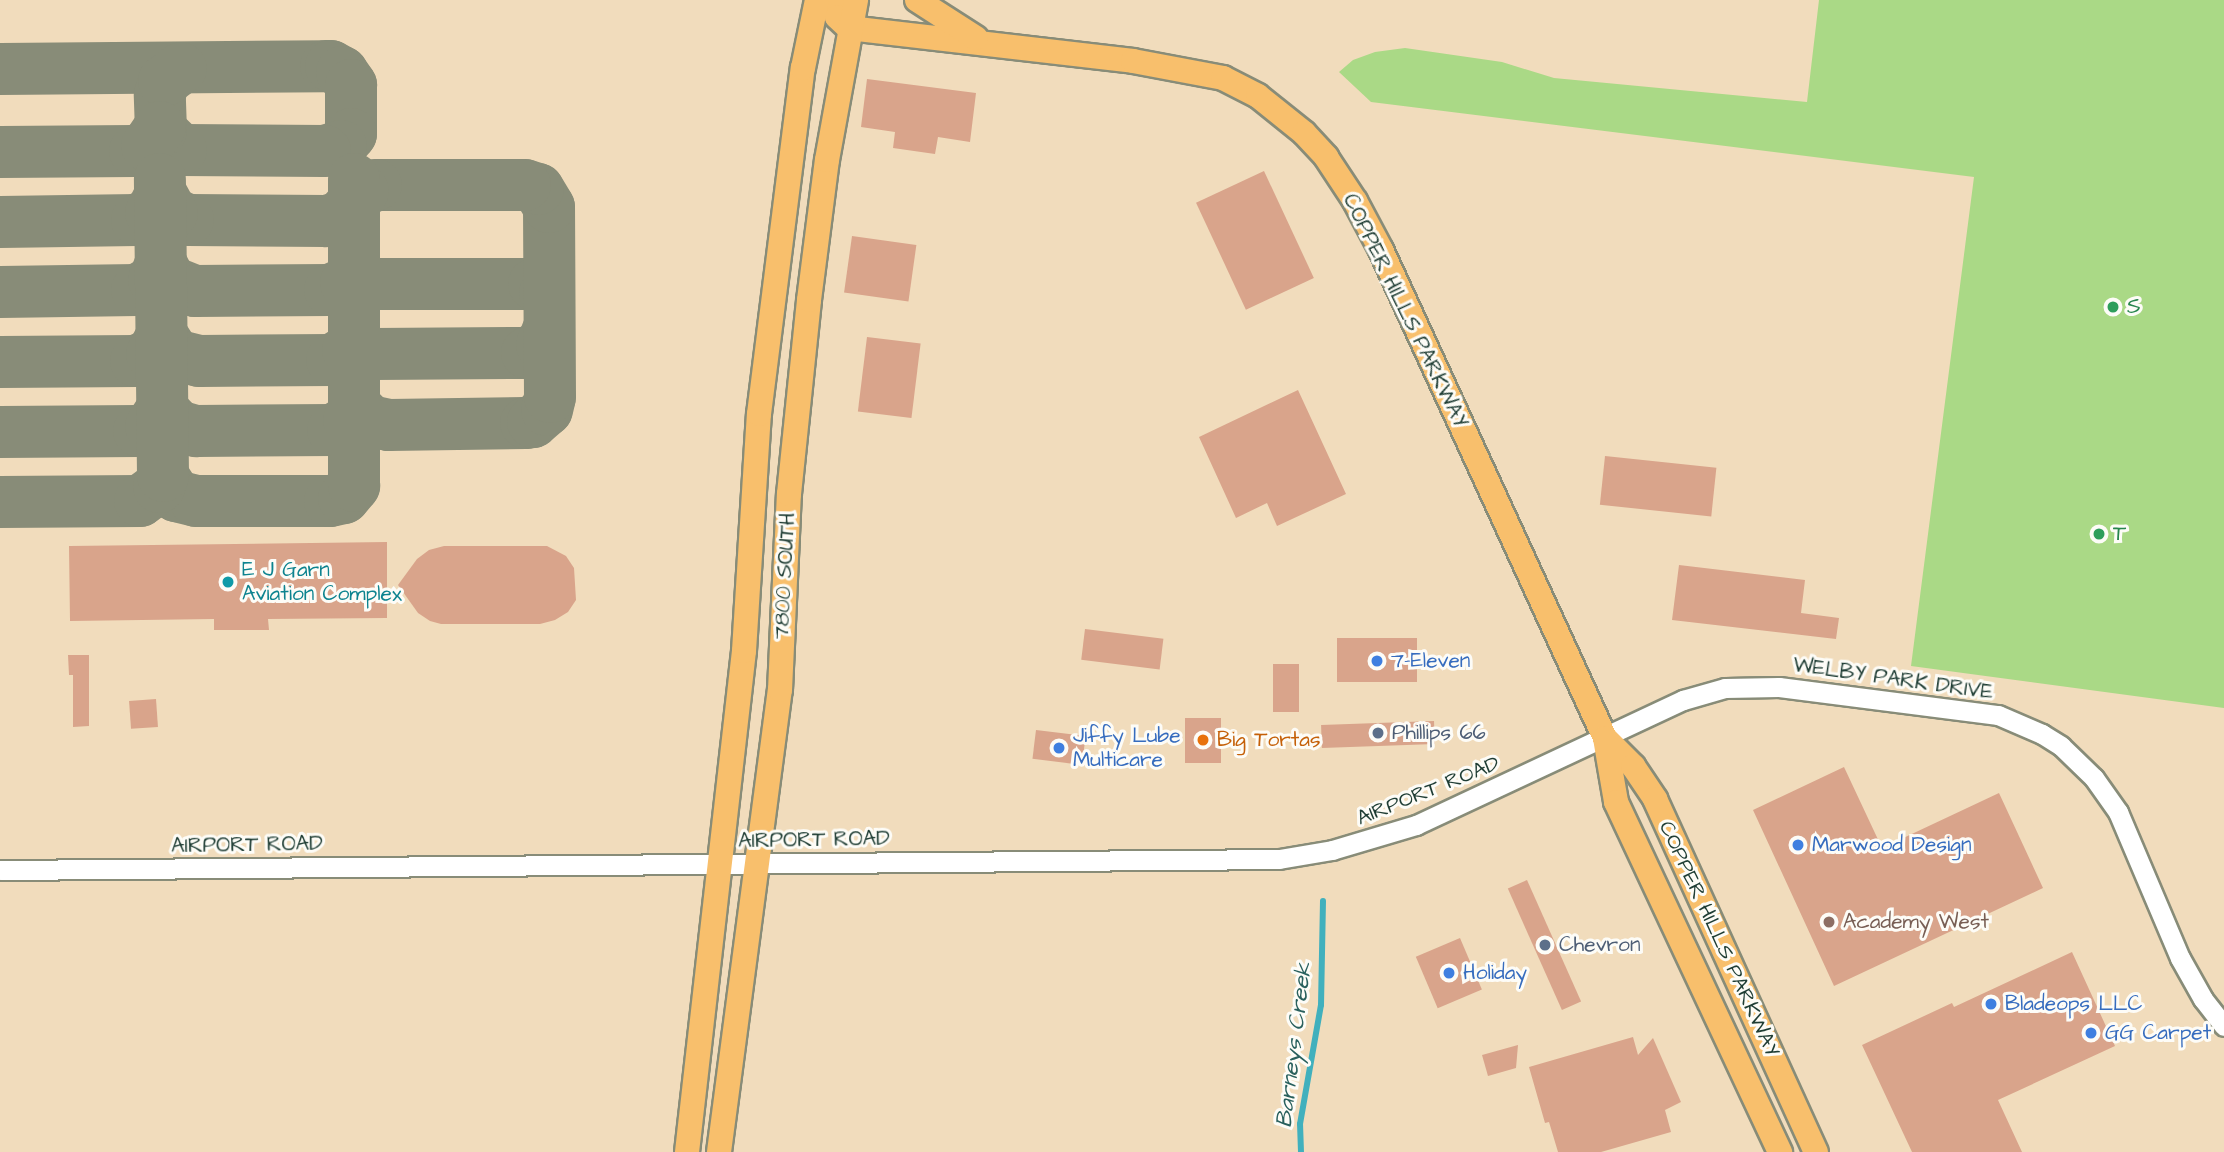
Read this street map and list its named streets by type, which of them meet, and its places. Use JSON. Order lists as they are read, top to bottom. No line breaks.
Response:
{"streets":{"main road":["COPPER HILLS PARKWAY","7800 SOUTH"],"street":["WELBY PARK DRIVE","AIRPORT ROAD"]},"crossings":[["COPPER HILLS PARKWAY","7800 SOUTH"],["COPPER HILLS PARKWAY","WELBY PARK DRIVE"],["COPPER HILLS PARKWAY","AIRPORT ROAD"],["7800 SOUTH","AIRPORT ROAD"],["WELBY PARK DRIVE","AIRPORT ROAD"]],"water":["Barneys Creek"],"places":["S","T","E J Garn Aviation Complex","7-Eleven","Phillips 66","Big Tortas","Jiffy Lube Multicare","Marwood Design","Academy West","Chevron","Holiday","Bladeops LLC","GG Carpet"]}
